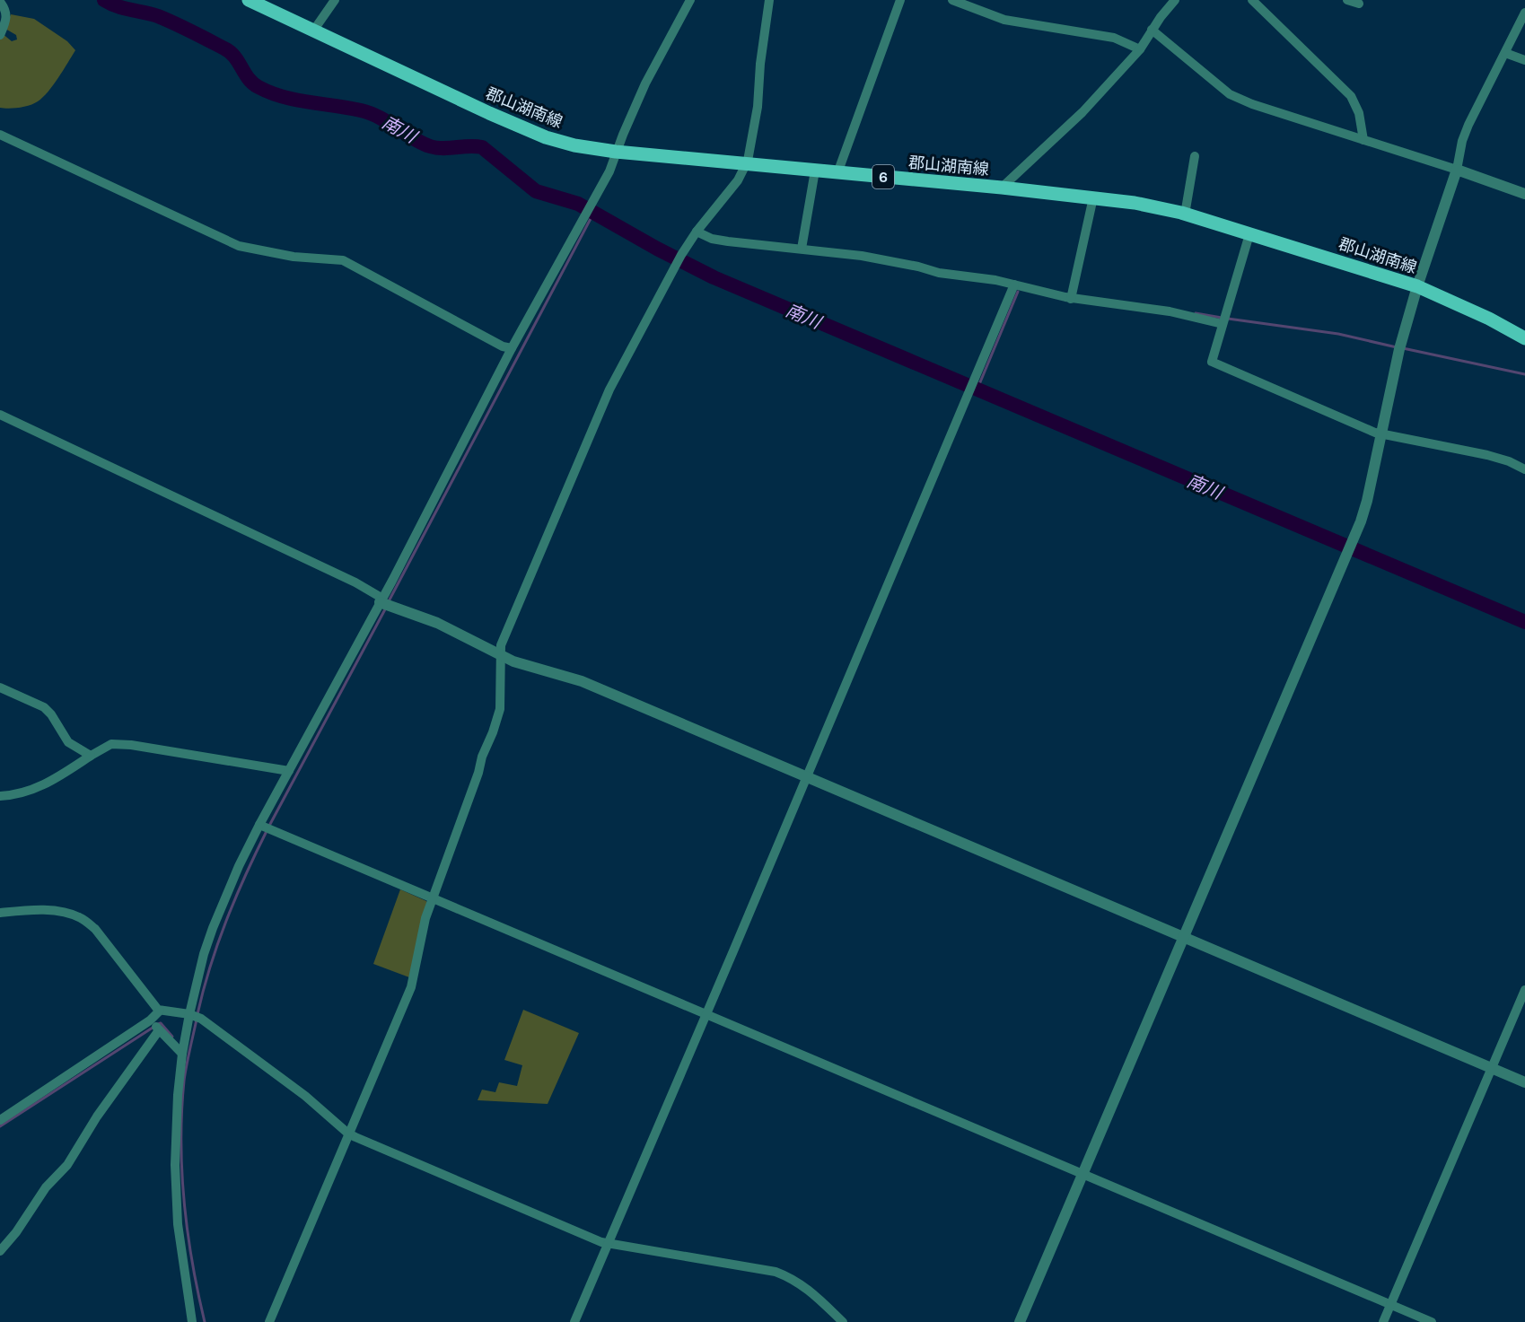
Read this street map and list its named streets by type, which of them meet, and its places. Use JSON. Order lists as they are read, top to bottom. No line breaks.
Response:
{"streets":{"main road":["郡山湖南線","6"]},"water":["南川"]}
